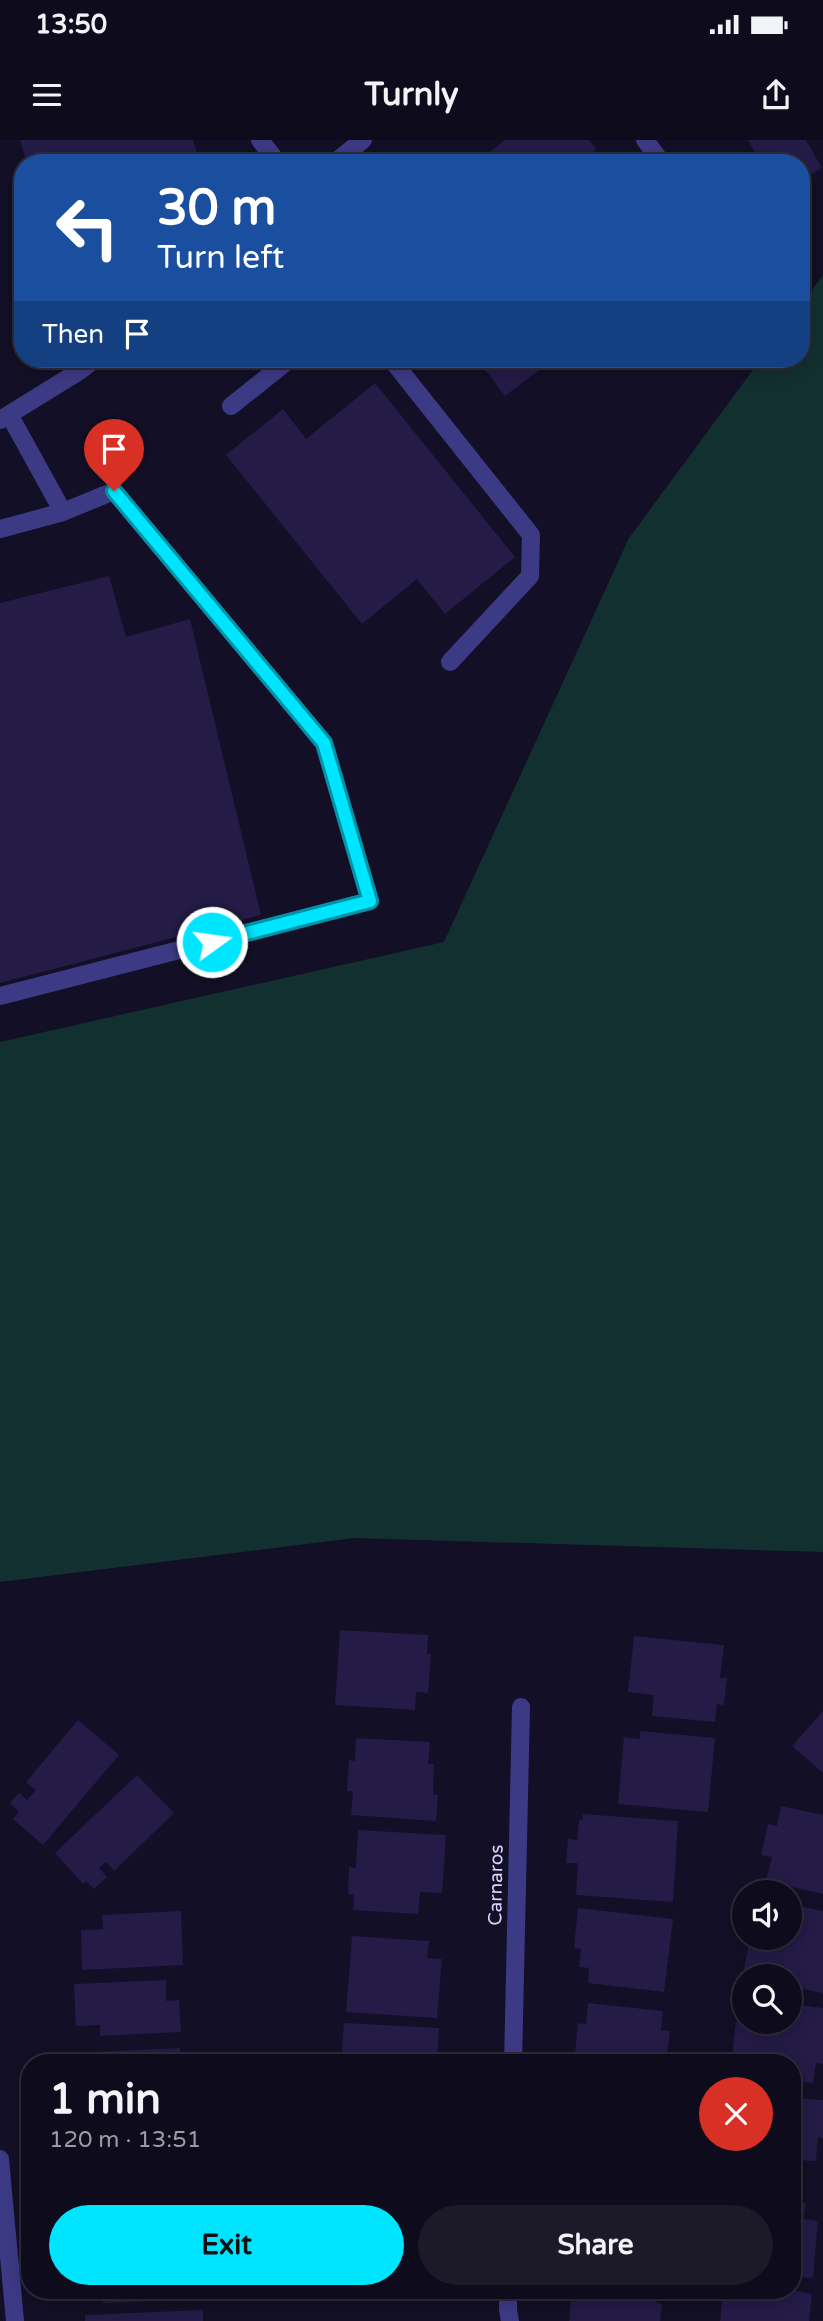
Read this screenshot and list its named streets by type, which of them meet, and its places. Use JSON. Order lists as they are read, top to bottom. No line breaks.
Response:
{"streets":{"street":["Carnaros"]},"page":{"status":"13:50","header":"Turnly","turn":["30 m","Turn left"],"then":"Then","heading":["1 min","120 m · 13:51"],"buttons":["Exit","Share"]}}
